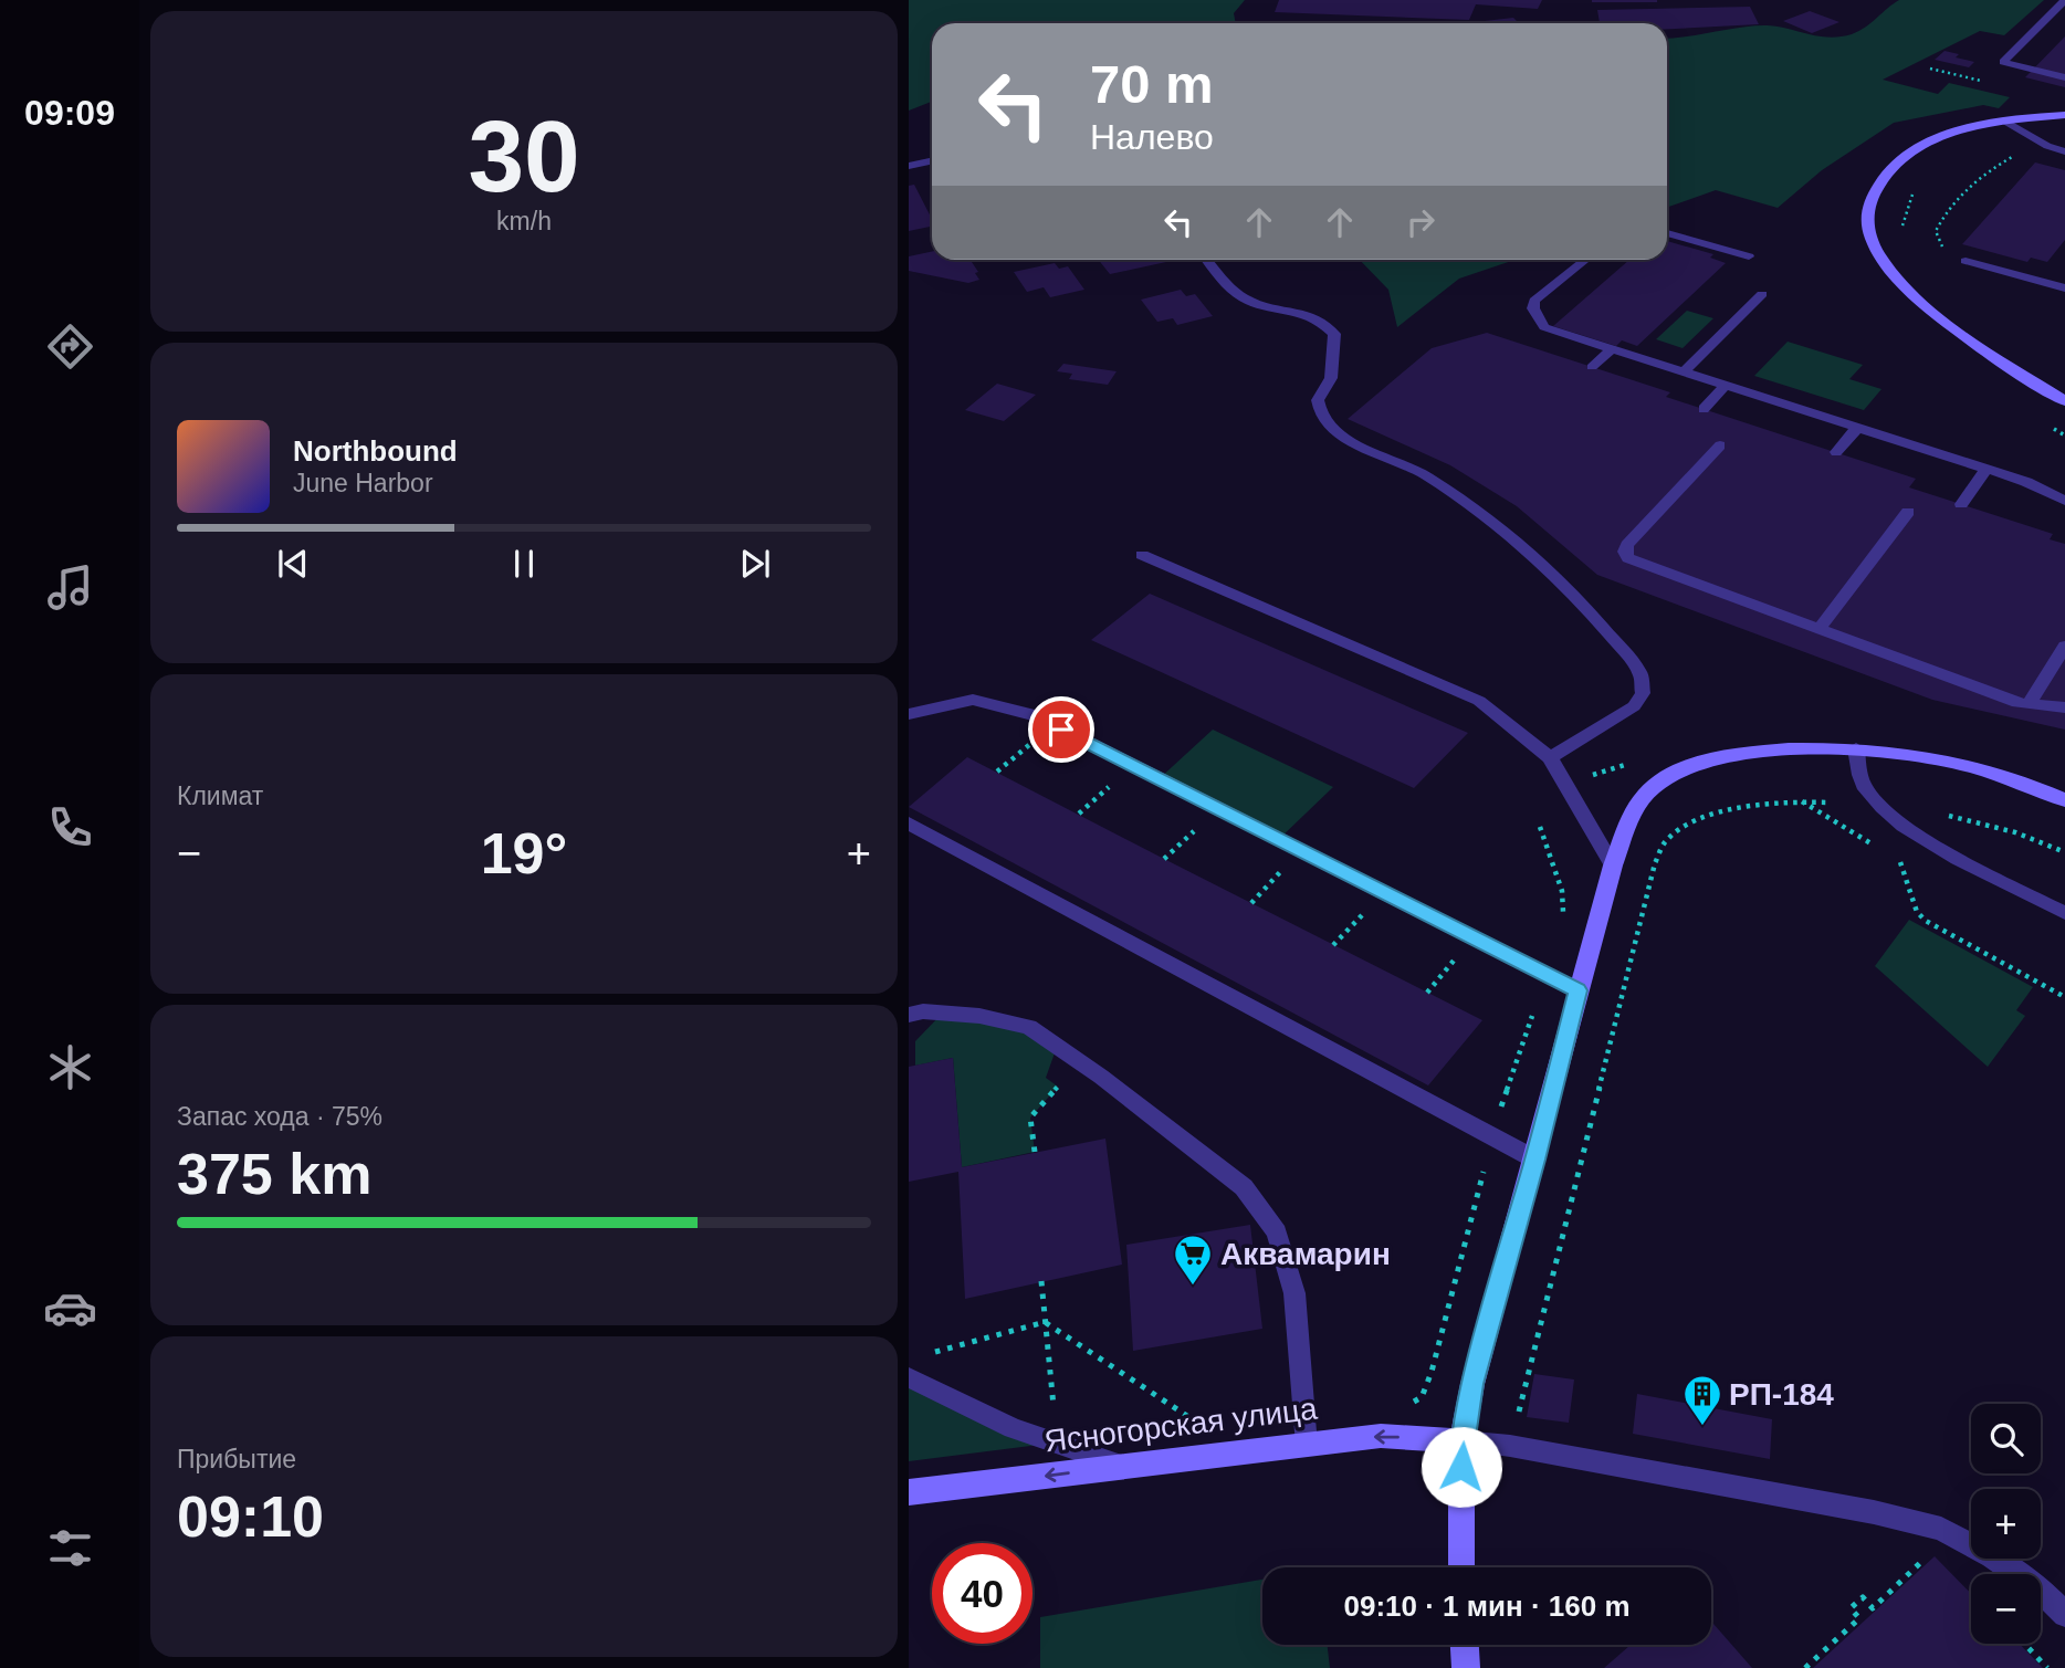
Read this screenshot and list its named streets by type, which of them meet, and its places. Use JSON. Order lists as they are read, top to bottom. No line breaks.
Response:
{"streets":{"street":["Ясногорская улица"]},"one_way":["Ясногорская улица"],"places":{"supermarket":["Аквамарин"],"building":["РП-184"]},"page":{"tabs":"09:09","tile":[["30","km/h"],"Климат",["Запас хода · 75%","375 km"],["Прибытие","09:10"]],"turn":["70 m","Налево"],"song":["Northbound","June Harbor"],"heat":["−","19°","+"],"map_buttons":["+","−"],"limit":"40","trip":"09:10 · 1 мин · 160 m"}}
